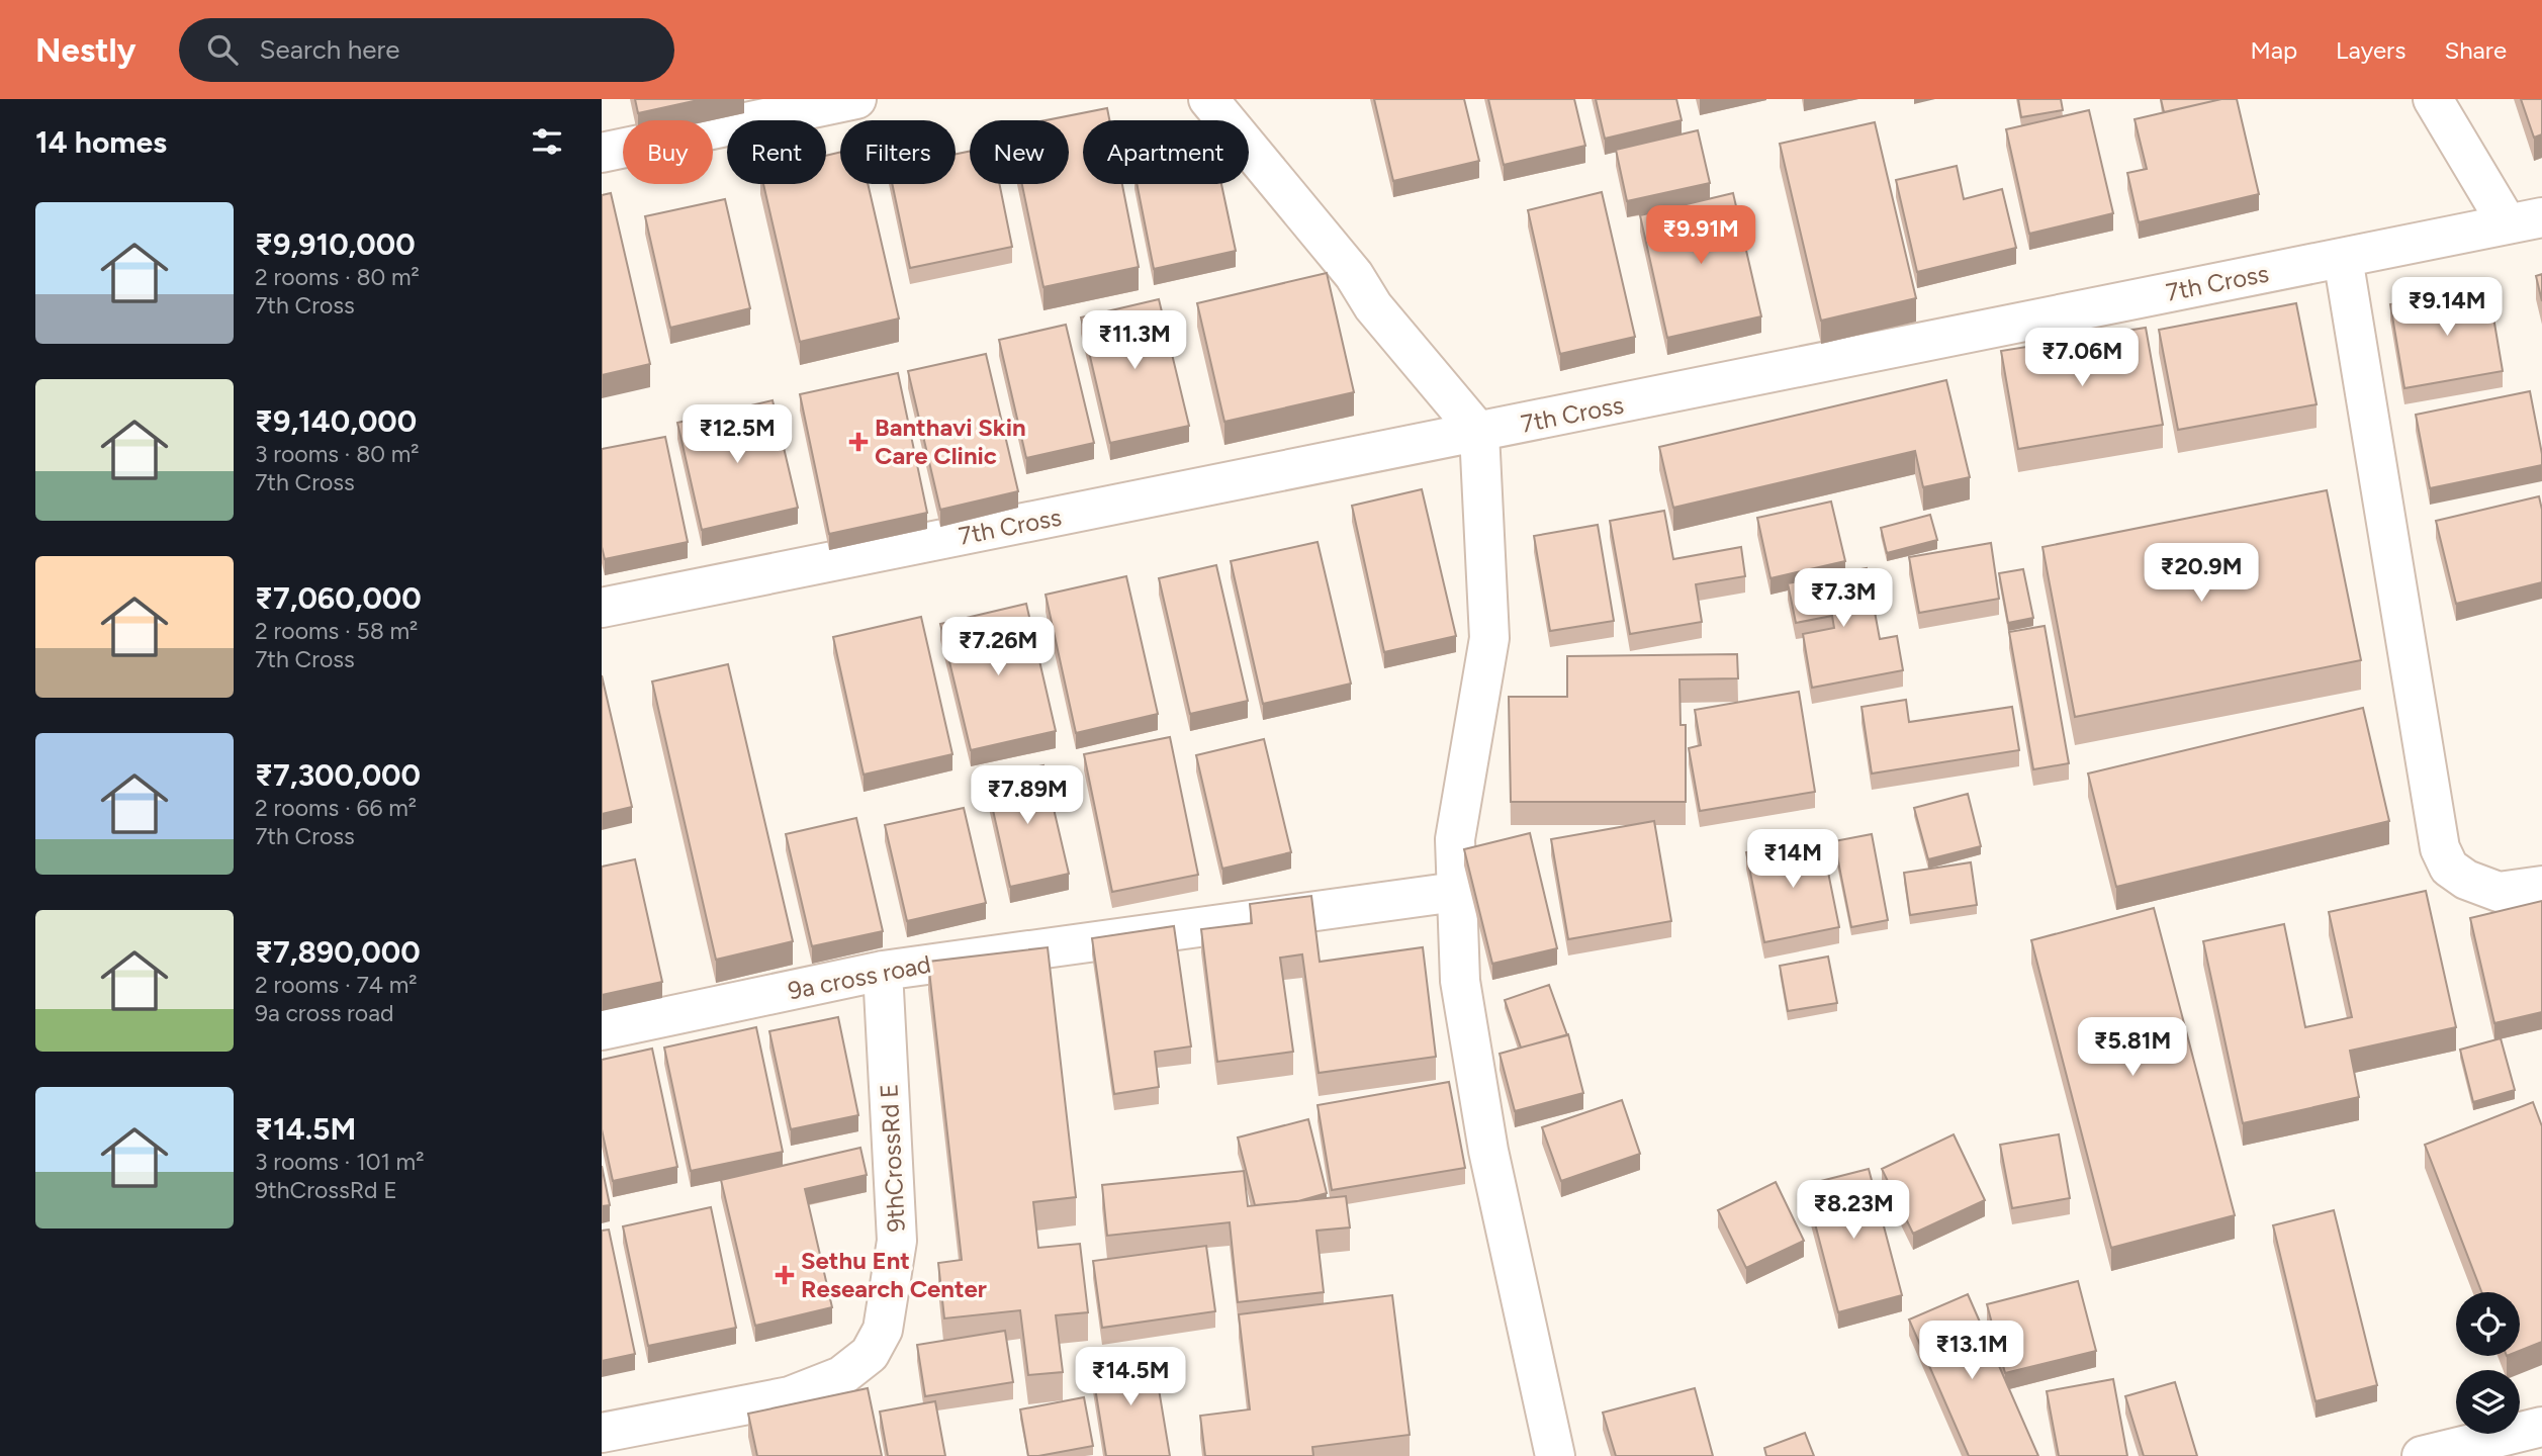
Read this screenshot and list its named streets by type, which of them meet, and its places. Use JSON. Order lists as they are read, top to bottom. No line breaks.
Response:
{"streets":{"street":["7th Cross","9a cross road","9thCrossRd E"]},"crossings":[["9a cross road","9thCrossRd E"]],"places":{"health":["Banthavi Skin Care Clinic","Sethu Ent Research Center"]},"page":{"header":"Nestly","search":"Search here","nav":["Map","Layers","Share"],"heading":"14 homes","chip":["Buy","Rent","Filters","New","Apartment"],"list":[{"name":"₹9,910,000","note":"2 rooms · 80 m² · 7th Cross"},{"name":"₹9,140,000","note":"3 rooms · 80 m² · 7th Cross"},{"name":"₹7,060,000","note":"2 rooms · 58 m² · 7th Cross"},{"name":"₹7,300,000","note":"2 rooms · 66 m² · 7th Cross"},{"name":"₹7,890,000","note":"2 rooms · 74 m² · 9a cross road"},{"name":"₹14.5M","note":"3 rooms · 101 m² · 9thCrossRd E"}],"price":["₹9.91M","₹9.14M","₹11.3M","₹7.06M","₹12.5M","₹20.9M","₹7.3M","₹7.26M","₹7.89M","₹14M","₹5.81M","₹8.23M","₹13.1M","₹14.5M"]}}
